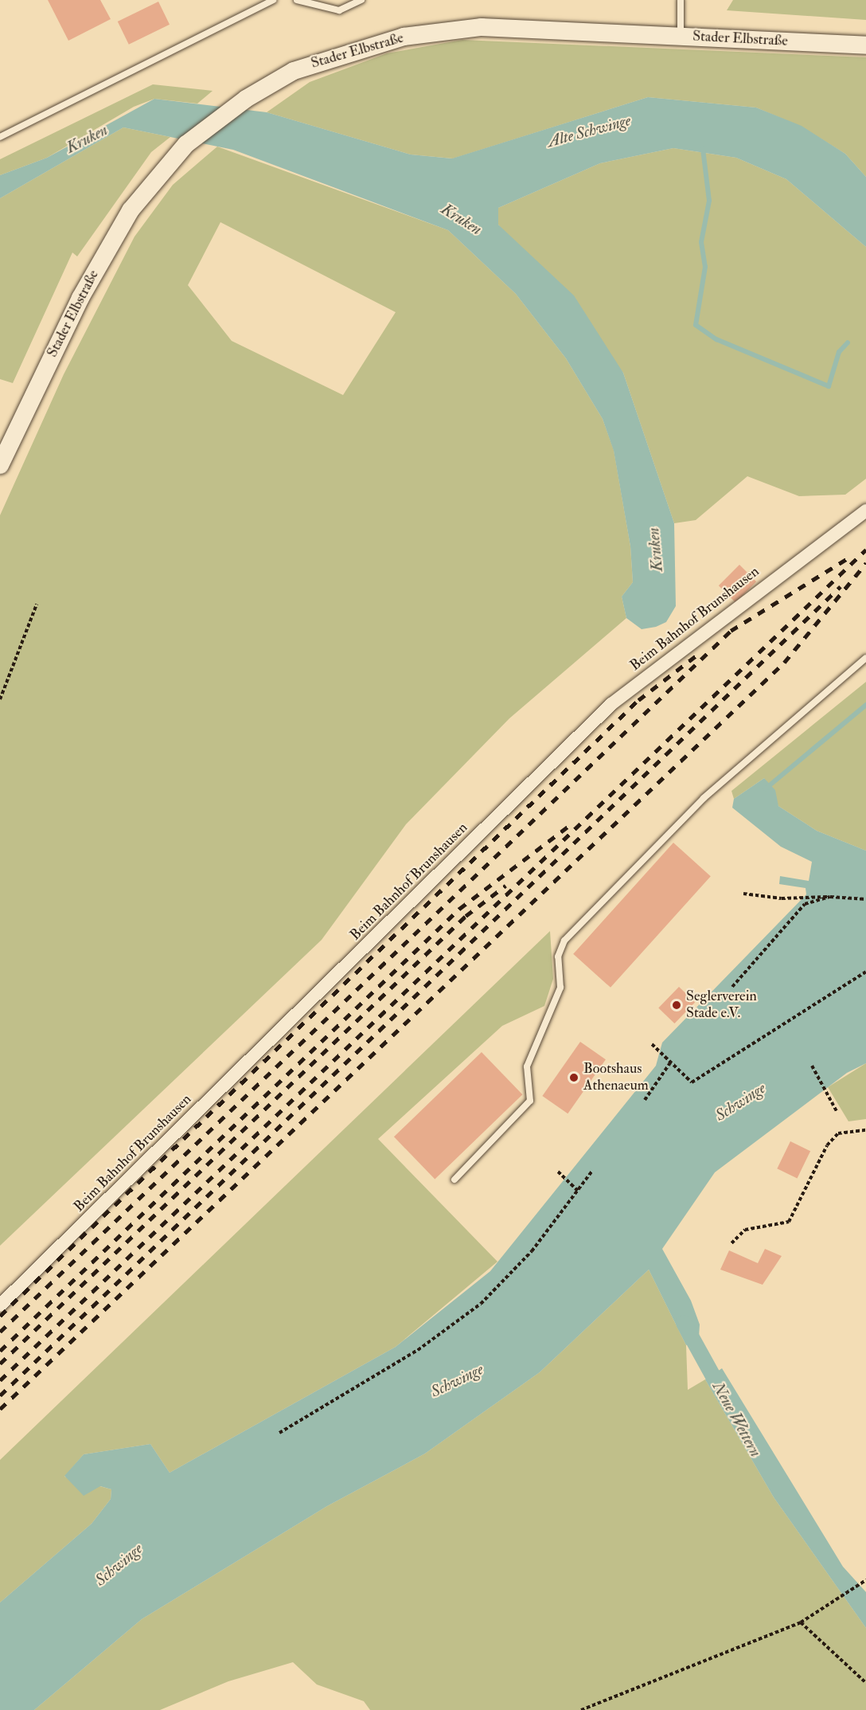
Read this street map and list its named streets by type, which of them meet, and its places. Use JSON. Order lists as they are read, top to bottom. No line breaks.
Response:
{"streets":{"street":["Stader Elbstraße","Beim Bahnhof Brunshausen"]},"water":["Alte Schwinge","Kruken","Schwinge","Neue Wettern"],"places":["Seglerverein Stade e.V.","Bootshaus Athenaeum"]}
